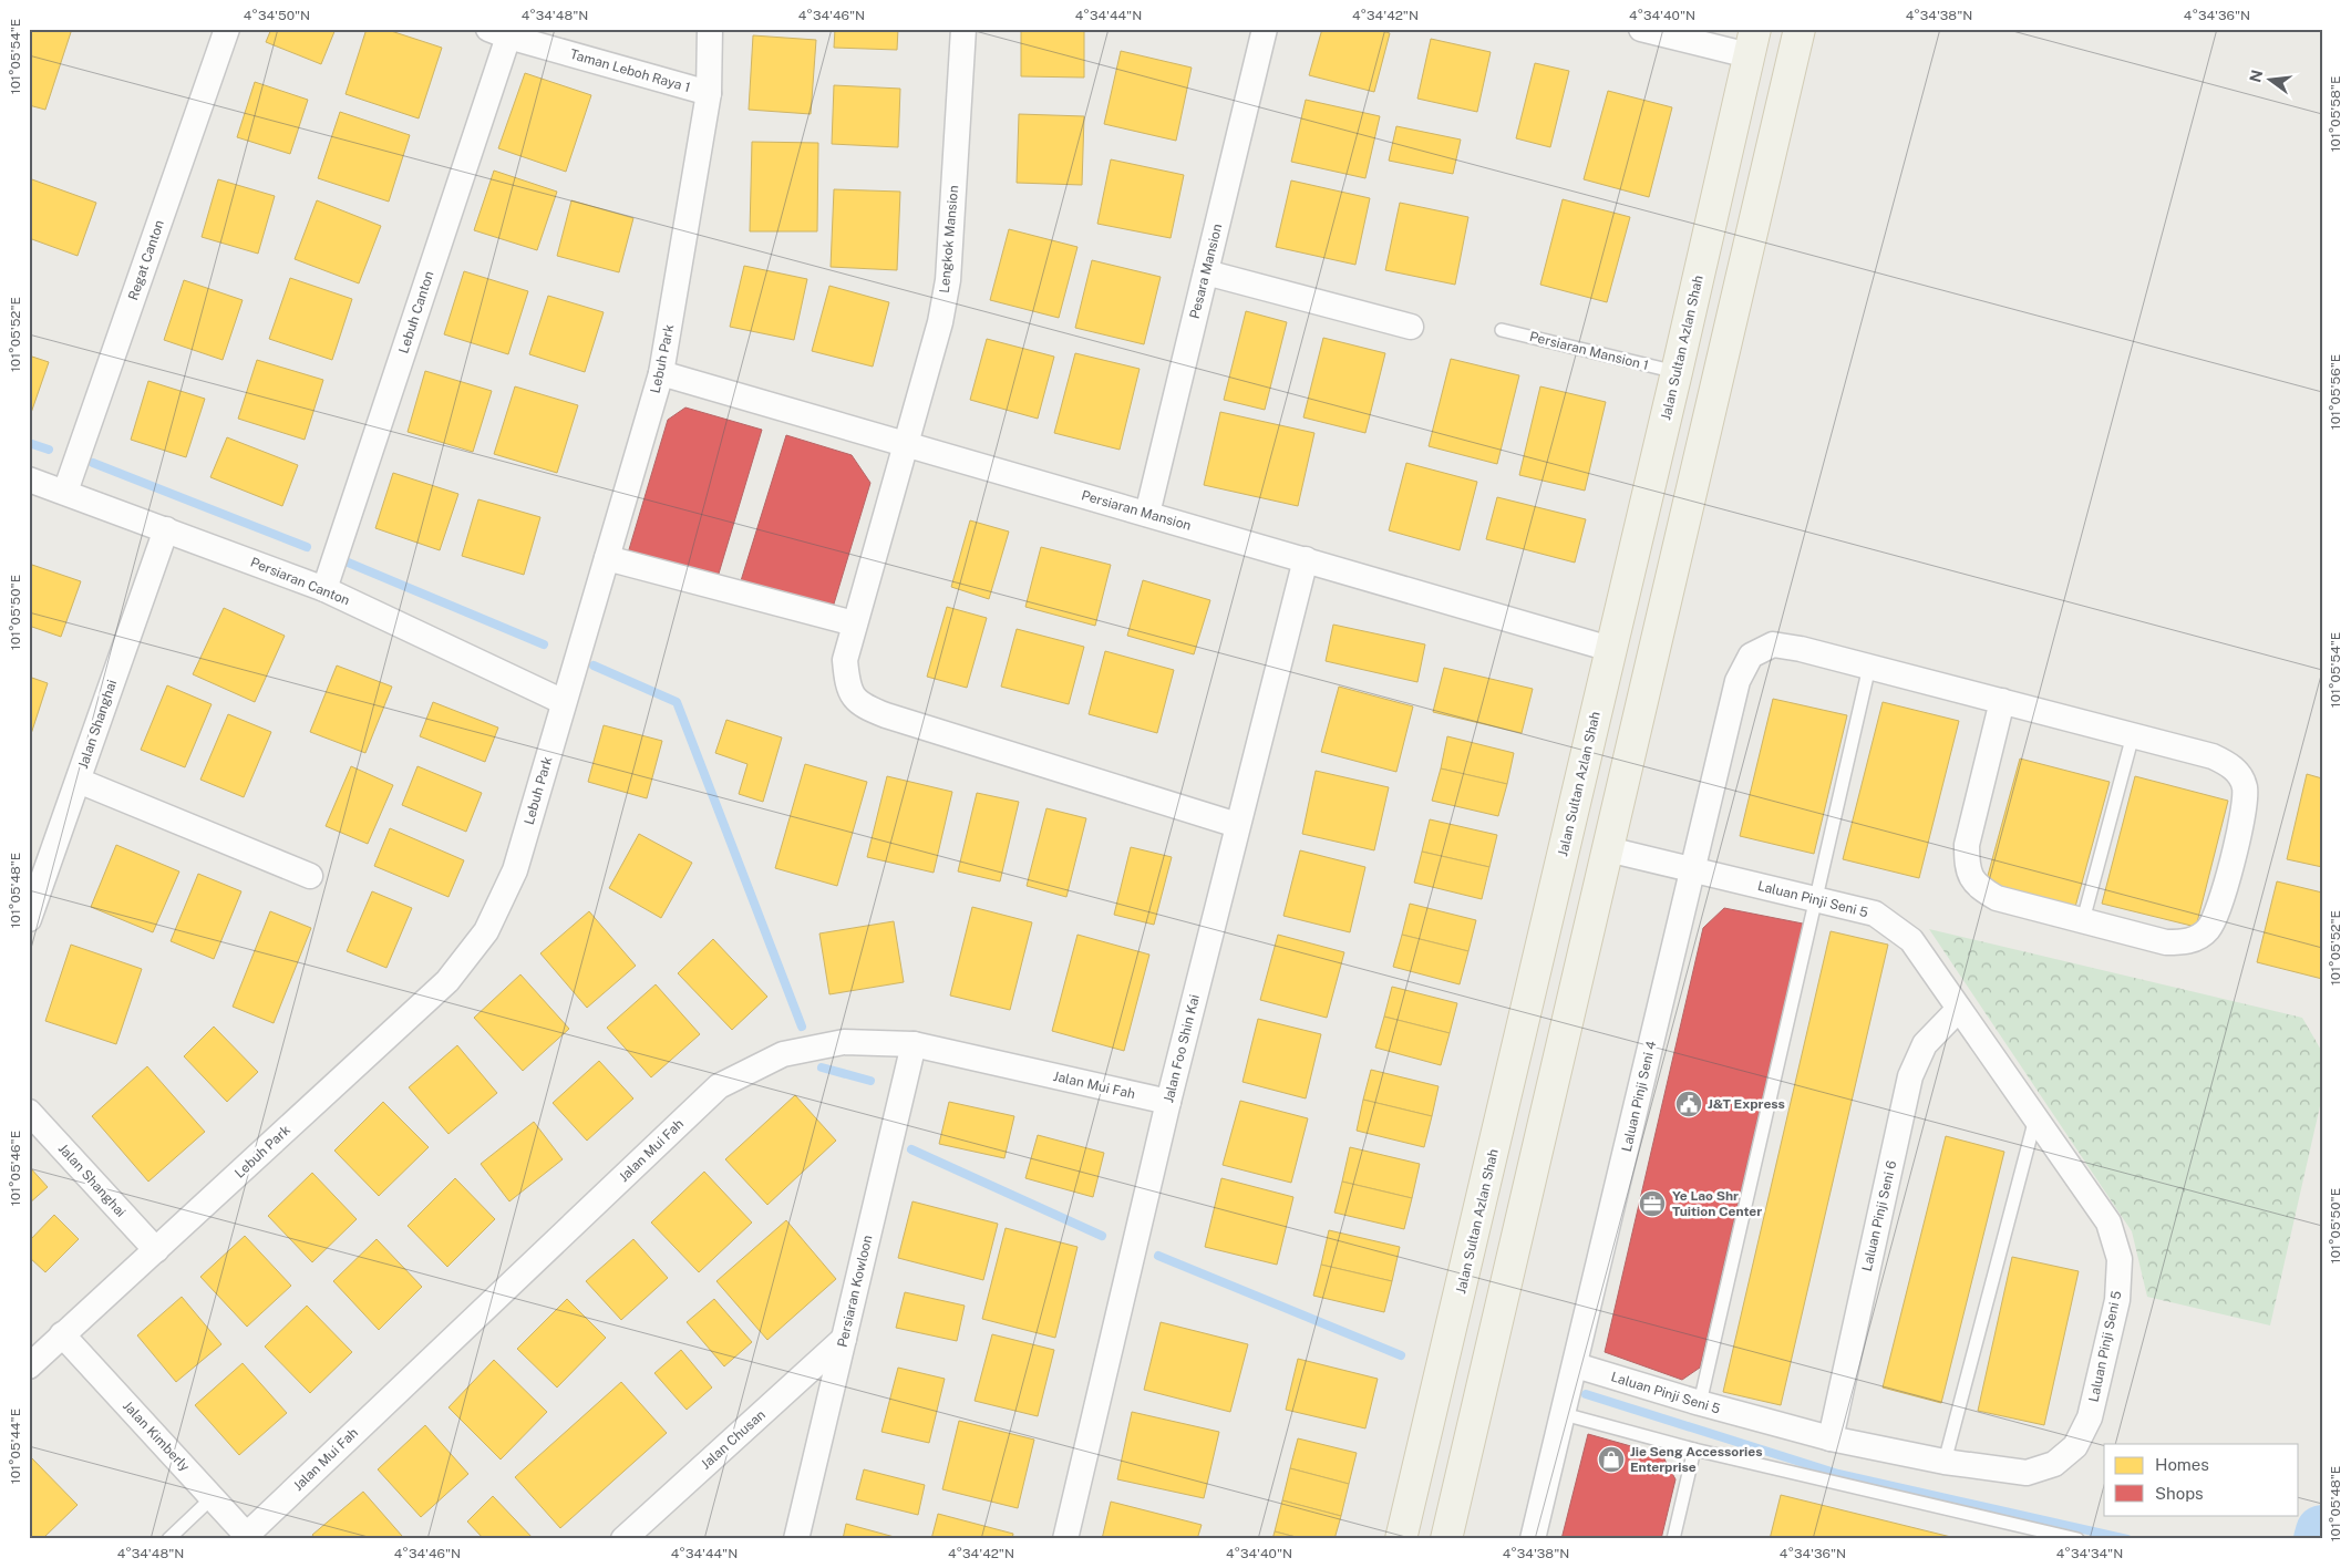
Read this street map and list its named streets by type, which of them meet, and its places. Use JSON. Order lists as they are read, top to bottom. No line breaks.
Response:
{"streets":{"main road":["Jalan Sultan Azlan Shah"],"street":["Taman Leboh Raya 1","Lengkok Mansion","Regat Canton","Pesara Mansion","Lebuh Canton","Lebuh Park","Persiaran Mansion","Persiaran Canton","Jalan Shanghai","Laluan Pinji Seni 5","Jalan Foo Shin Kai","Jalan Mui Fah","Laluan Pinji Seni 4","Laluan Pinji Seni 6","Persiaran Kowloon","Jalan Kimberly","Jalan Chusan"],"lane":["Persiaran Mansion 1"]},"crossings":[["Taman Leboh Raya 1","Lebuh Canton"],["Taman Leboh Raya 1","Lebuh Park"],["Lengkok Mansion","Persiaran Mansion"],["Lengkok Mansion","Jalan Foo Shin Kai"],["Regat Canton","Persiaran Canton"],["Pesara Mansion","Persiaran Mansion"],["Lebuh Canton","Persiaran Canton"],["Jalan Sultan Azlan Shah","Persiaran Mansion 1"],["Jalan Sultan Azlan Shah","Persiaran Mansion"],["Lebuh Park","Persiaran Mansion"],["Lebuh Park","Persiaran Canton"],["Lebuh Park","Jalan Shanghai"],["Lebuh Park","Jalan Kimberly"],["Persiaran Mansion","Jalan Foo Shin Kai"],["Persiaran Canton","Jalan Shanghai"],["Laluan Pinji Seni 5","Laluan Pinji Seni 4"],["Laluan Pinji Seni 5","Laluan Pinji Seni 6"],["Jalan Foo Shin Kai","Jalan Mui Fah"],["Jalan Mui Fah","Persiaran Kowloon"],["Jalan Mui Fah","Jalan Kimberly"],["Persiaran Kowloon","Jalan Chusan"]],"places":{"public building":["J&T Express"],"office":["Ye Lao Shr Tuition Center"],"shop":["Jie Seng Accessories Enterprise"]},"legend":["Homes","Shops"],"north":"left","coordinates":["4°34'50\"N","4°34'48\"N","4°34'46\"N","4°34'44\"N","4°34'42\"N","4°34'40\"N","4°34'38\"N","4°34'36\"N","101°05'54\"E","101°05'58\"E","101°05'52\"E","101°05'56\"E","101°05'50\"E","101°05'48\"E","101°05'46\"E","101°05'44\"E","4°34'34\"N"]}
